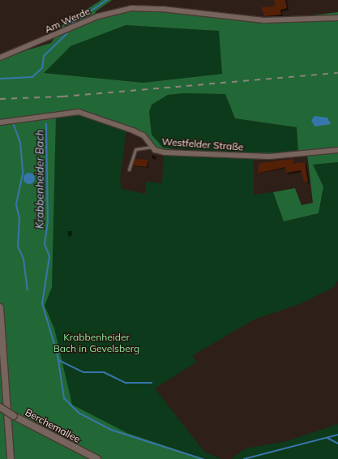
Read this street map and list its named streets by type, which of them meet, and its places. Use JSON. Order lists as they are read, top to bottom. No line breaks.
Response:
{"streets":{"main road":["Berchemallee"],"street":["Am Werde","Westfelder Straße"]},"water":["Krabbenheider Bach"],"parks":["Krabbenheider Bach in Gevelsberg"]}
